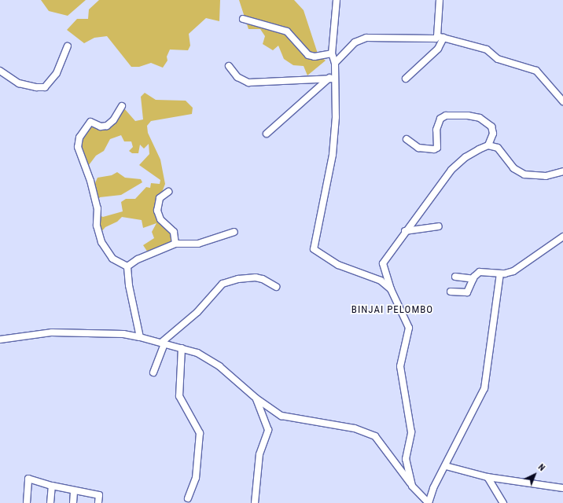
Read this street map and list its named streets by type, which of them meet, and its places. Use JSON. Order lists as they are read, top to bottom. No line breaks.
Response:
{"districts":["BINJAI PELOMBO"],"north":"top right"}
